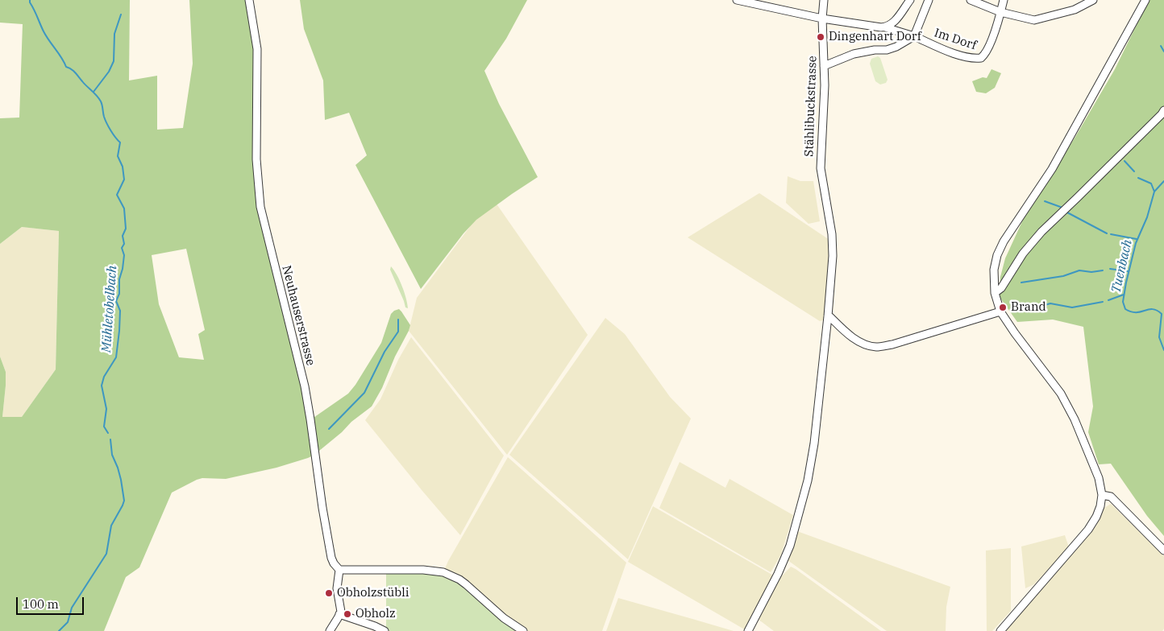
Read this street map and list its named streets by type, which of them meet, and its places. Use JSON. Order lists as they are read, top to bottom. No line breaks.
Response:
{"streets":{"street":["Im Dorf","Stählibuckstrasse","Neuhauserstrasse"]},"water":["Tuenbach","Mühletobelbach"],"places":["Dingenhart Dorf","Brand","Obholzstübli","Obholz"],"scale_bar":"100 m"}
